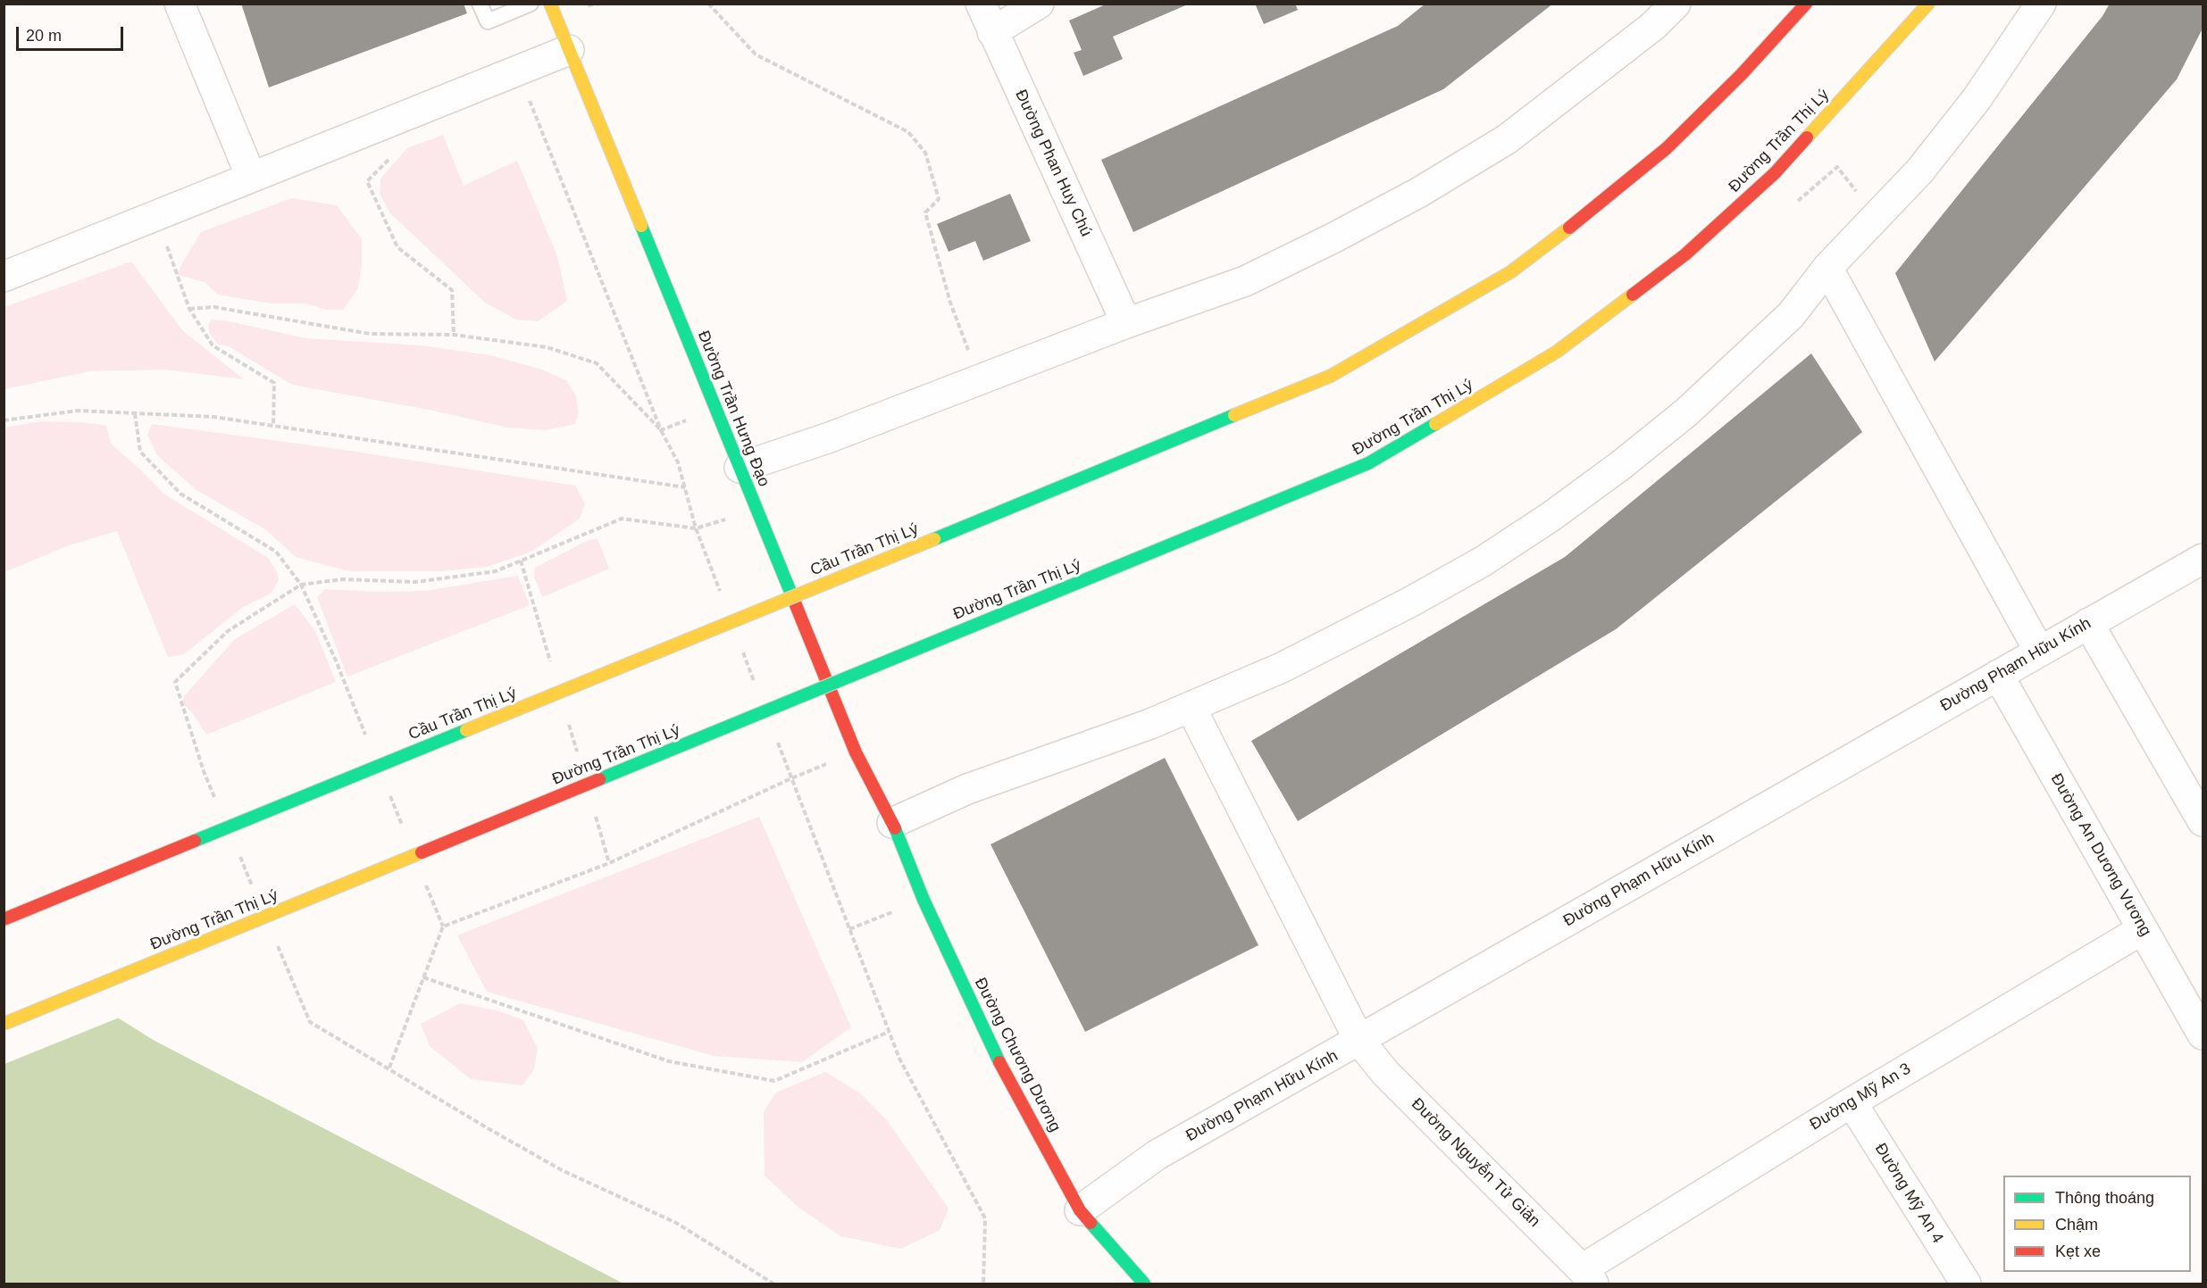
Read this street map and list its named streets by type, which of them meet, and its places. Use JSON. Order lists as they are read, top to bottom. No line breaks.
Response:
{"streets":{"main road":["Đường Trần Thị Lý","Đường Trần Hưng Đạo","Cầu Trần Thị Lý","Đường Chương Dương"],"street":["Đường Phan Huy Chú","Đường Phạm Hữu Kính","Đường An Dương Vương","Đường Mỹ An 3","Đường Nguyễn Tử Giản","Đường Mỹ An 4"]},"crossings":[["Đường Trần Hưng Đạo","Đường Chương Dương"],["Đường Phạm Hữu Kính","Đường An Dương Vương"],["Đường Phạm Hữu Kính","Đường Chương Dương"],["Đường Phạm Hữu Kính","Đường Nguyễn Tử Giản"],["Đường An Dương Vương","Đường Mỹ An 3"],["Đường Mỹ An 3","Đường Nguyễn Tử Giản"],["Đường Mỹ An 3","Đường Mỹ An 4"]],"legend":["Thông thoáng","Chậm","Kẹt xe"],"scale_bar":"20 m"}
